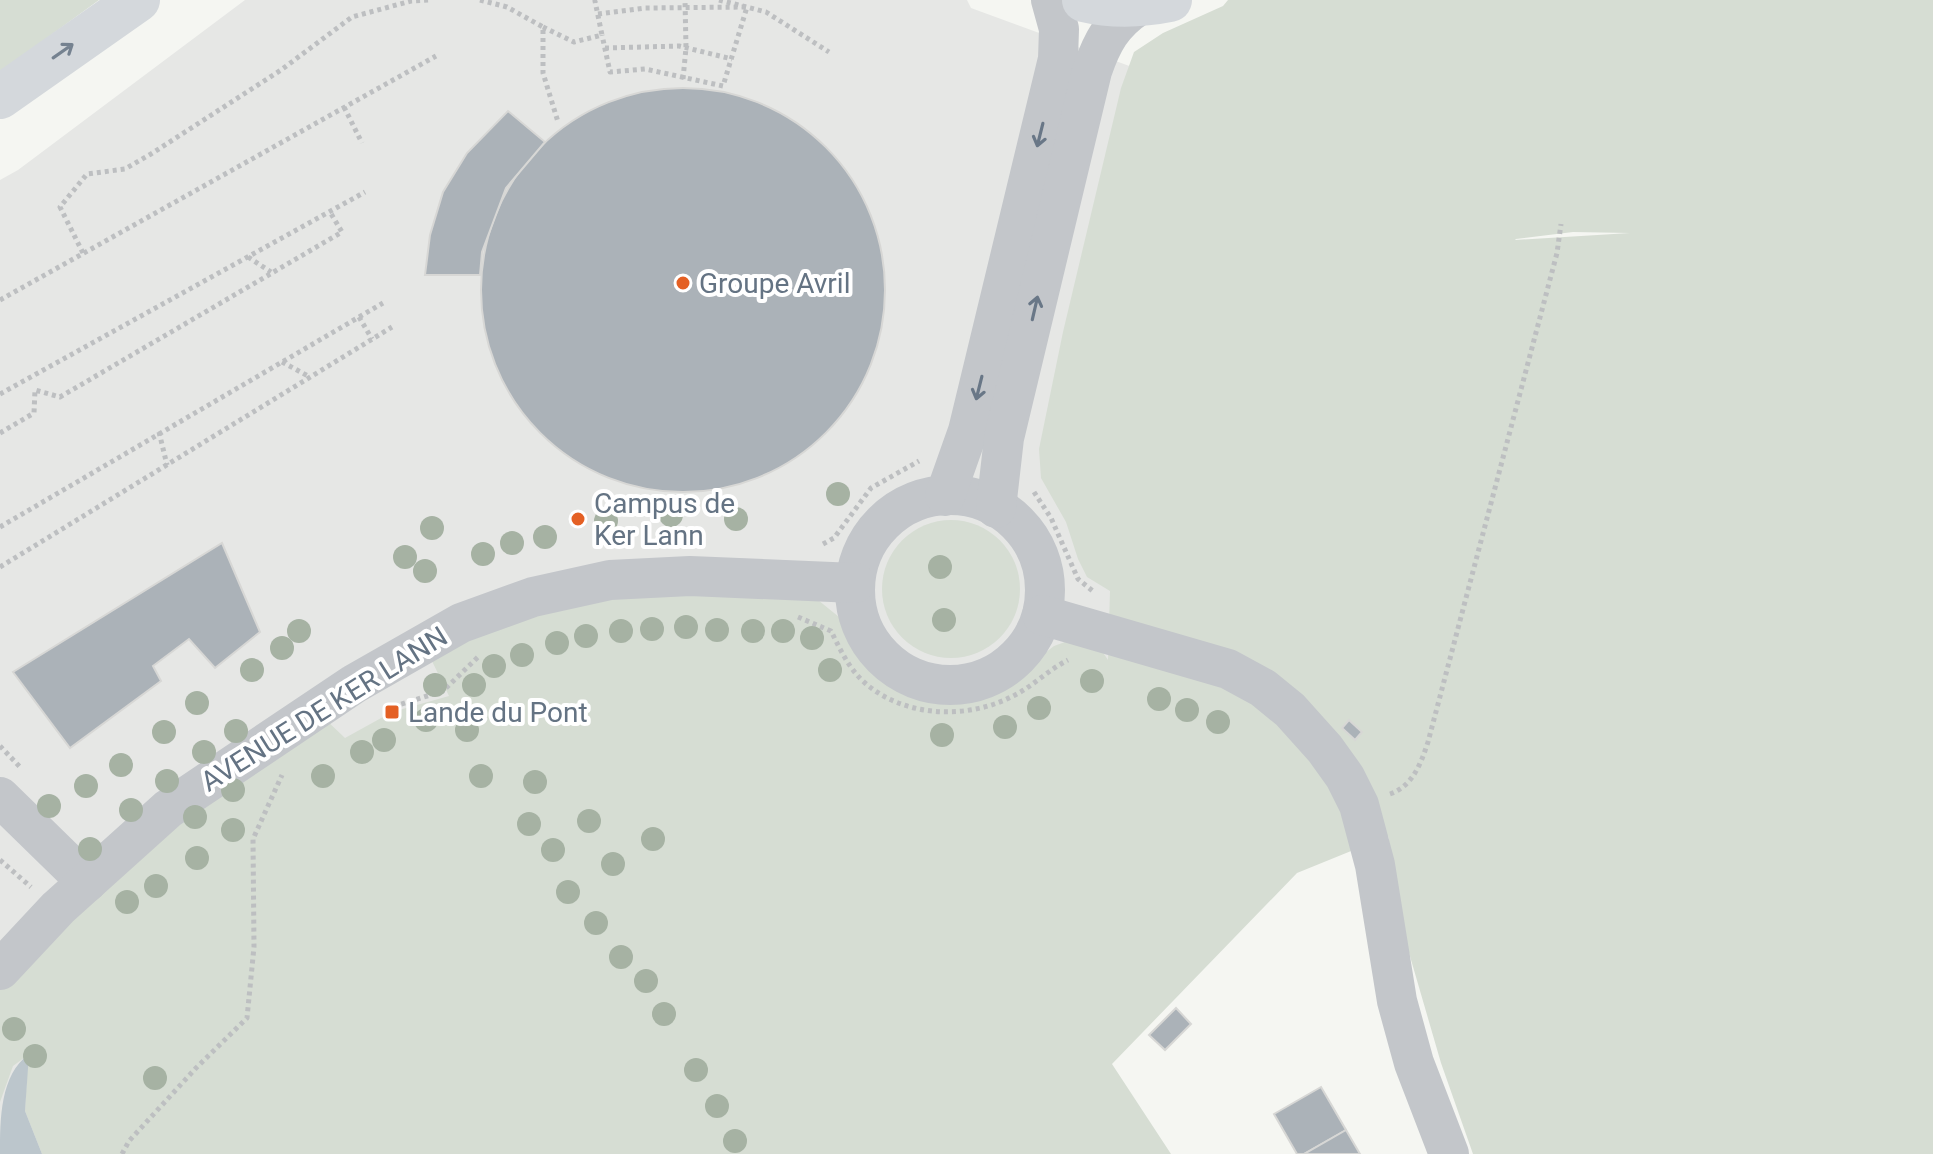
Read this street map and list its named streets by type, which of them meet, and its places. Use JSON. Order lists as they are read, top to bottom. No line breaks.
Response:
{"streets":{"street":["AVENUE DE KER LANN"]},"places":{"other":["Groupe Avril","Campus de Ker Lann"],"transit":["Lande du Pont"]}}
